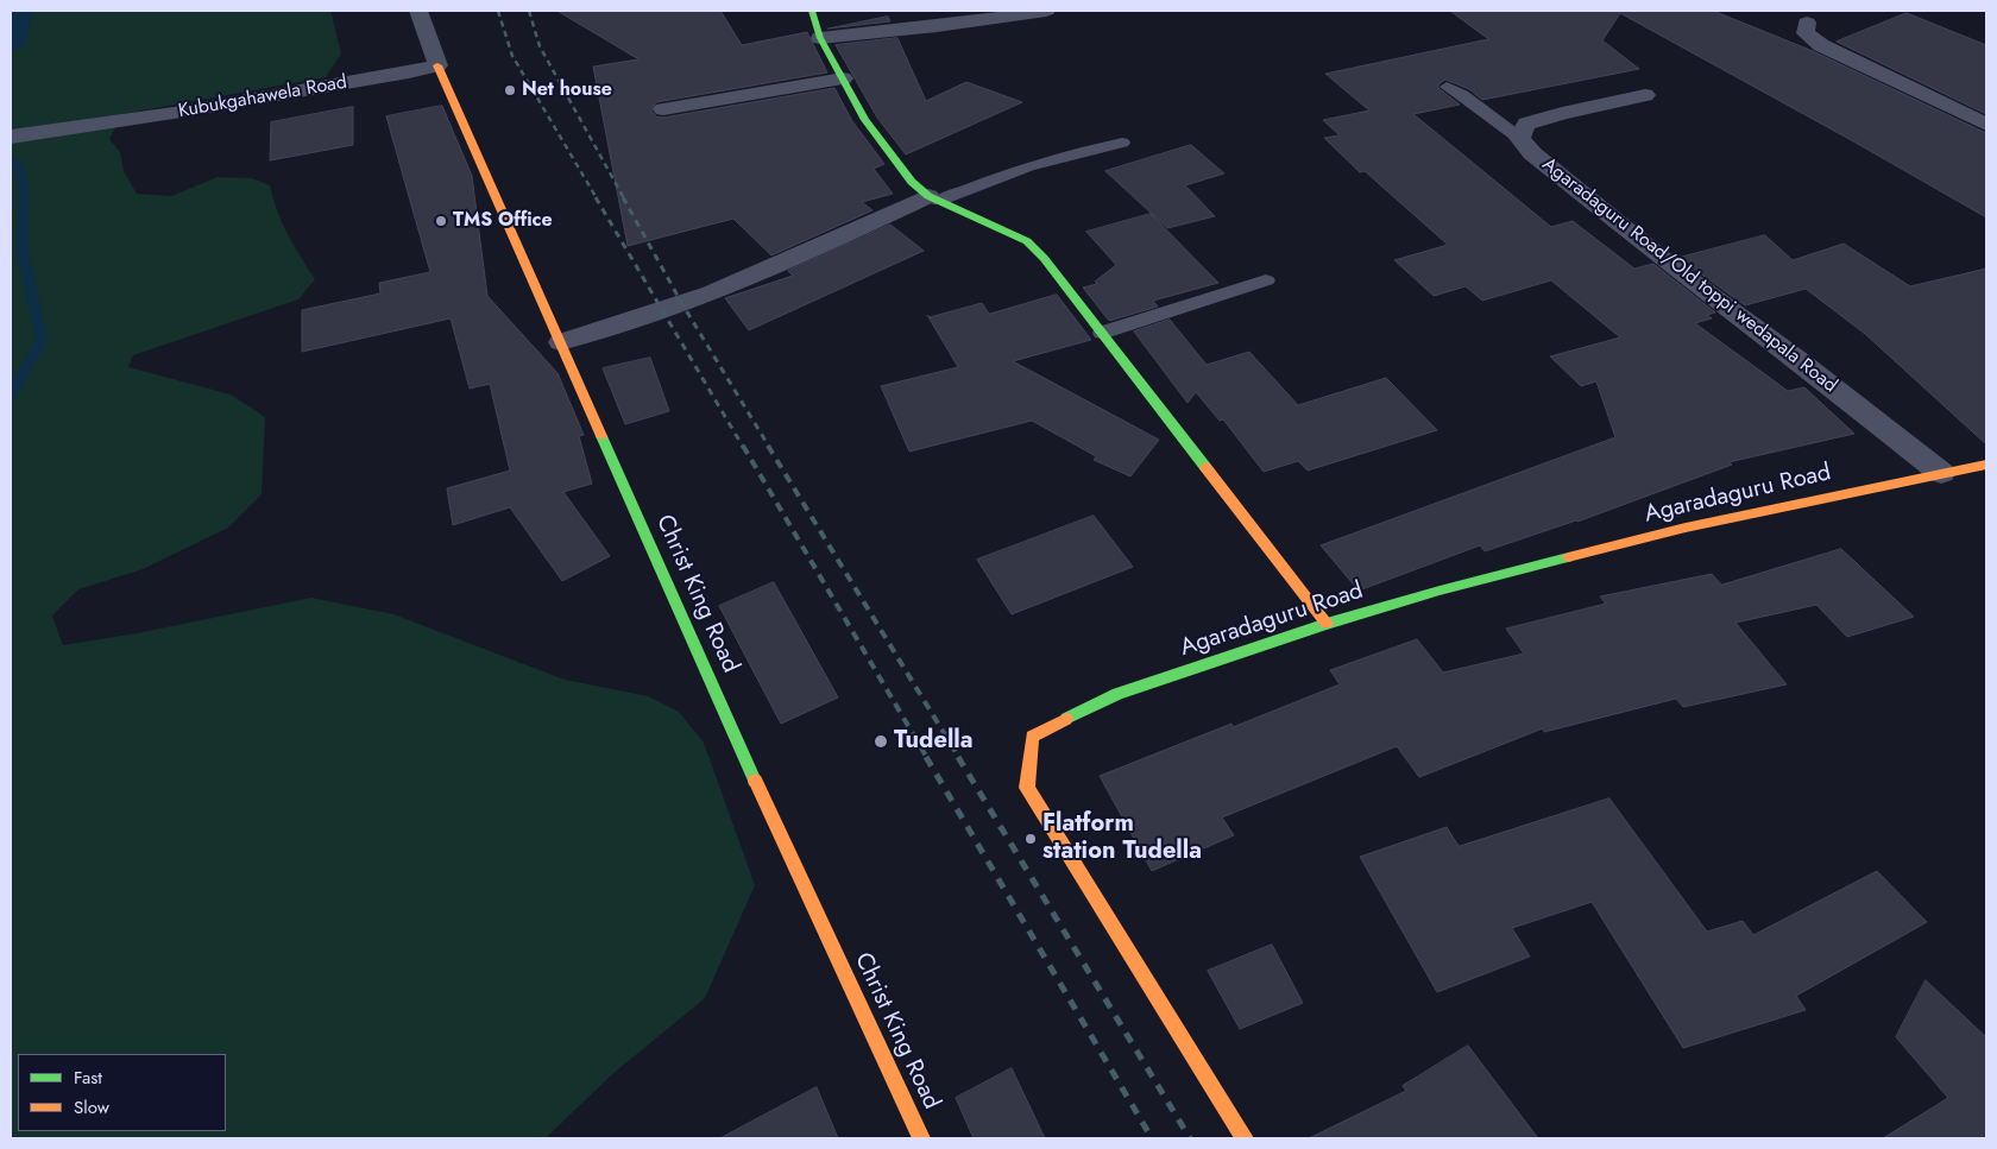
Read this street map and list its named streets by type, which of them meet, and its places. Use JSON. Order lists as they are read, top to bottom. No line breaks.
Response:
{"streets":{"street":["Kubukgahawela Road","Agaradaguru Road/Old toppi wedapala Road","Agaradaguru Road","Christ King Road"]},"crossings":[["Kubukgahawela Road","Christ King Road"],["Agaradaguru Road/Old toppi wedapala Road","Agaradaguru Road"]],"places":["Net house","TMS Office","Tudella","Flatform station Tudella"],"legend":["Fast","Slow"]}
